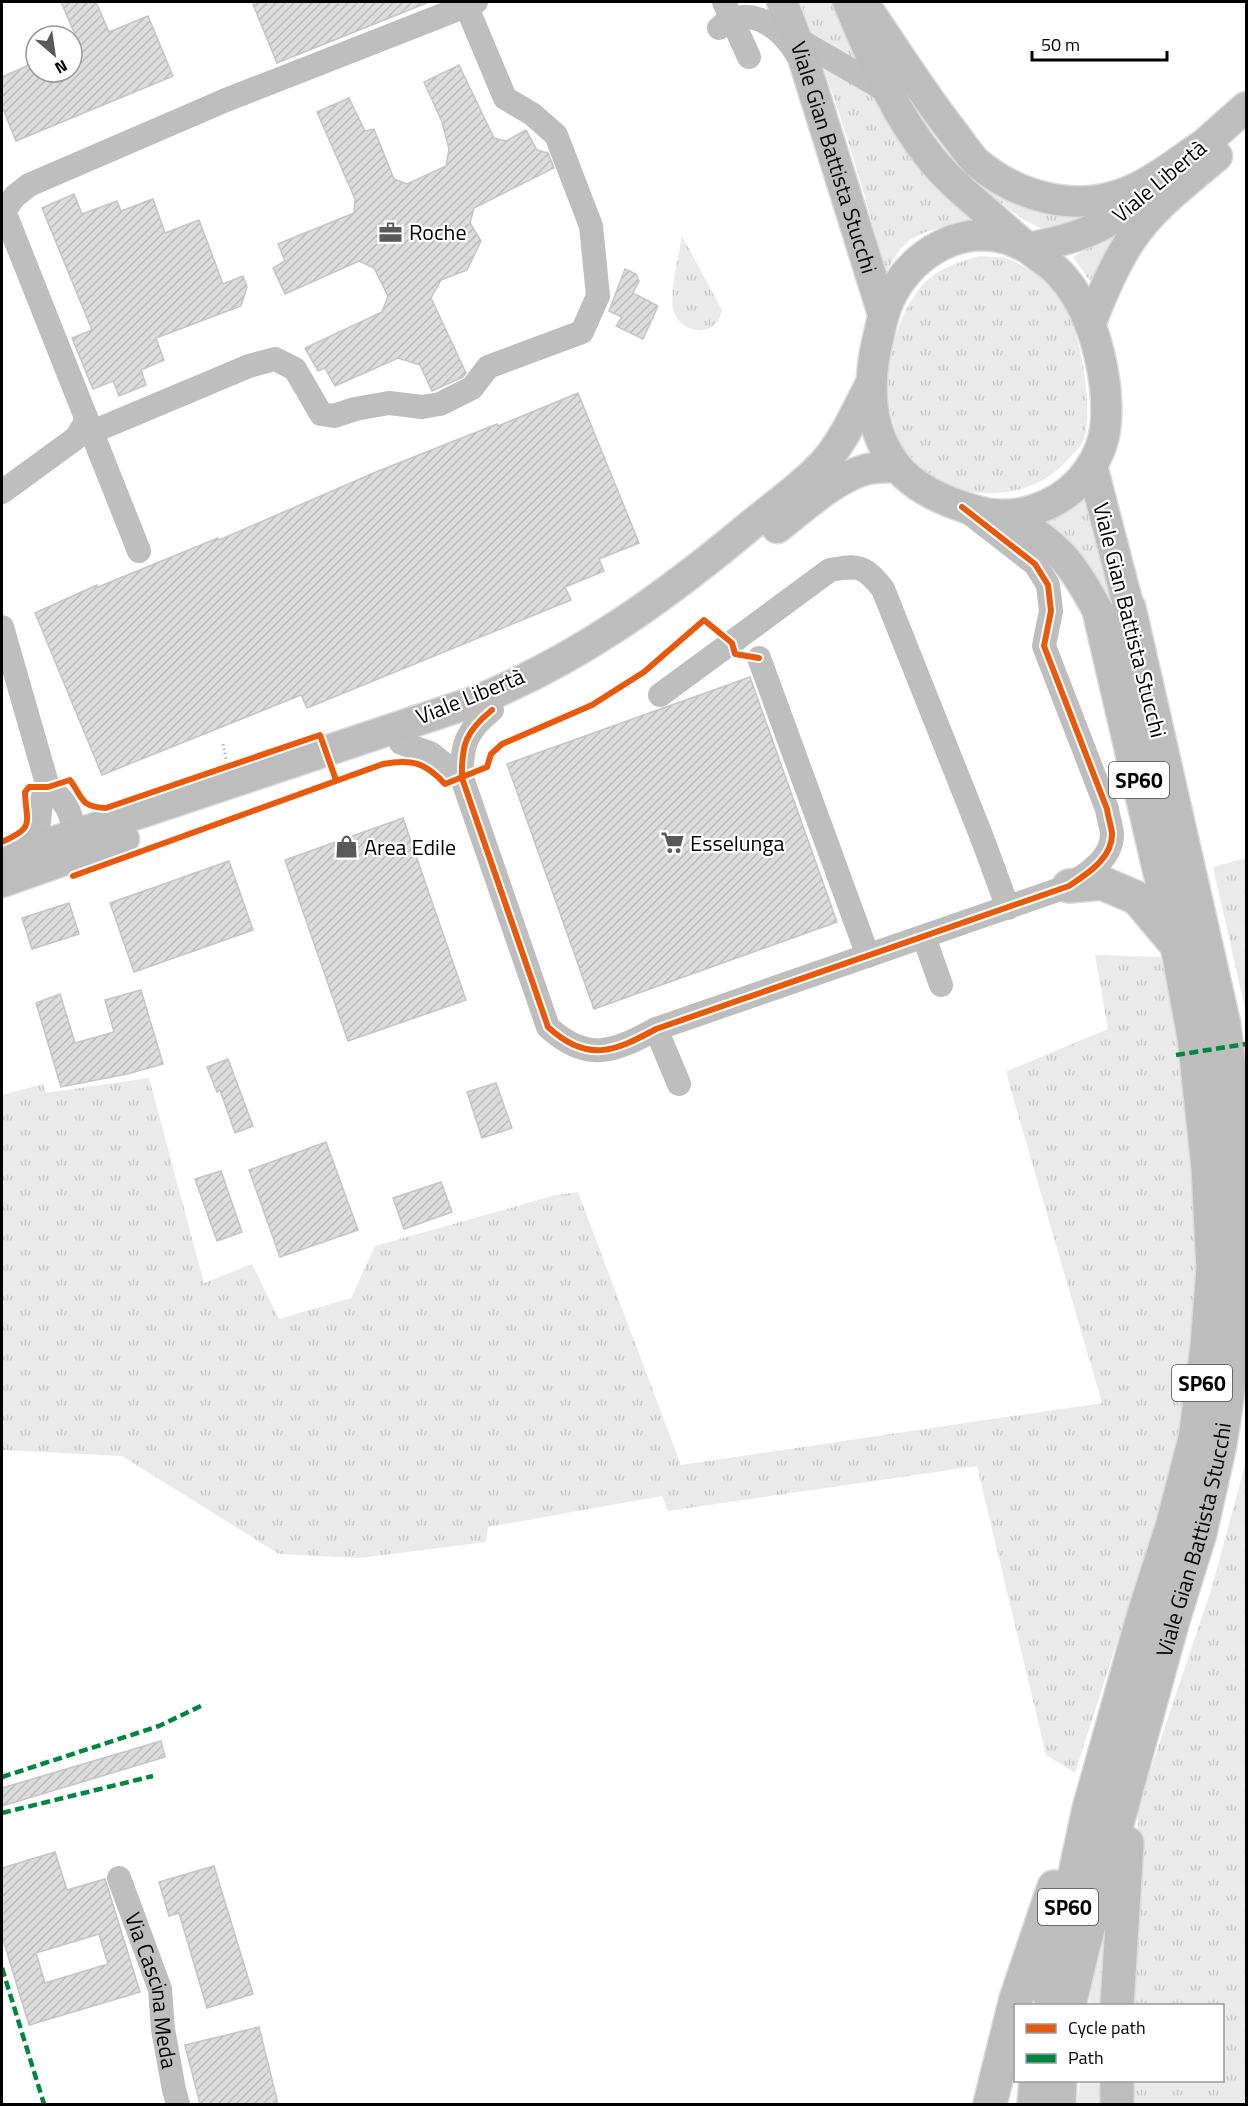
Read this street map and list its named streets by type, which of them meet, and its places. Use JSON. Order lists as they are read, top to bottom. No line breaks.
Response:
{"streets":{"highway":["Viale Gian Battista Stucchi","SP60"],"main road":["Viale Libertà"],"street":["Via Cascina Meda"]},"crossings":[["Viale Gian Battista Stucchi","Viale Libertà"]],"places":{"office":["Roche"],"supermarket":["Esselunga"],"shop":["Area Edile"]},"legend":["Cycle path","Path"],"scale_bar":"50 m","north":"bottom right"}
